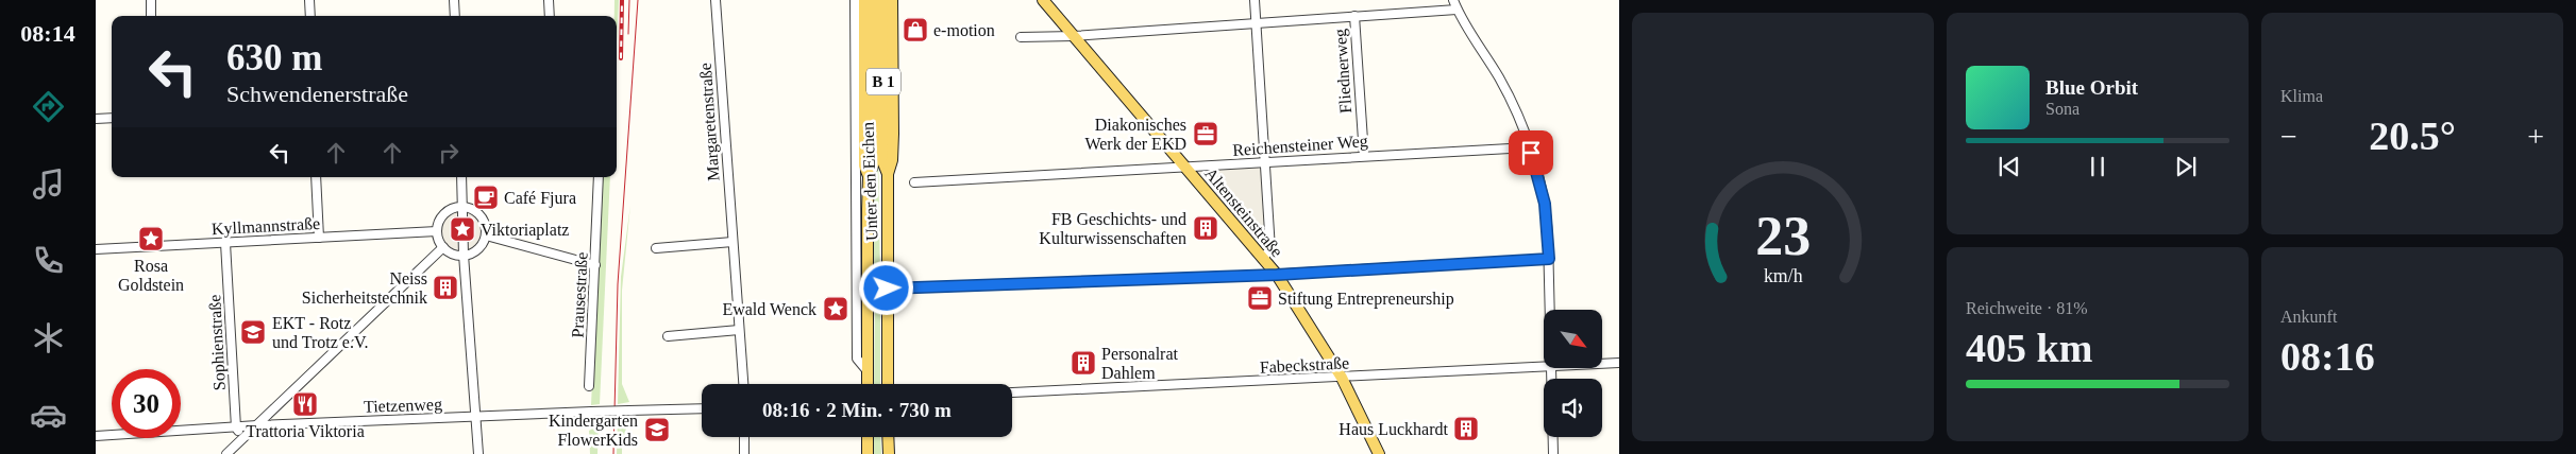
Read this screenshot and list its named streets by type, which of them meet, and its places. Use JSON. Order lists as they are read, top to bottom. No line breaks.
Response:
{"streets":{"main road":["B 1","Unter den Eichen","Altensteinstraße"],"street":["Fliednerweg","Margaretenstraße","Reichensteiner Weg","Kyllmannstraße","Prausestraße","Sophienstraße","Fabeckstraße","Tietzenweg"]},"crossings":[["Fliednerweg","Reichensteiner Weg"],["Reichensteiner Weg","Altensteinstraße"],["Altensteinstraße","Fabeckstraße"],["Kyllmannstraße","Sophienstraße"],["Sophienstraße","Tietzenweg"]],"places":{"shop":["e-motion"],"office":["Diakonisches Werk der EKD","Stiftung Entrepreneurship"],"cafe":["Café Fjura"],"building":["FB Geschichts- und Kulturwissenschaften","Neiss Sicherheitstechnik","Personalrat Dahlem","Haus Luckhardt"],"place":["Viktoriaplatz","Rosa Goldstein","Ewald Wenck"],"school or university":["EKT - Rotz und Trotz e.V.","Kindergarten FlowerKids"],"restaurant":["Trattoria Viktoria"]},"north":"bottom right","page":{"tabs":"08:14","tile":["Klima",["Reichweite · 81%","405 km"],["Ankunft","08:16"]],"turn":["630 m","Schwendenerstraße"],"song":["Blue Orbit","Sona"],"heat":["−","20.5°","+"],"limit":"30","trip":"08:16 · 2 Min. · 730 m","gauge":["23","km/h"]}}
